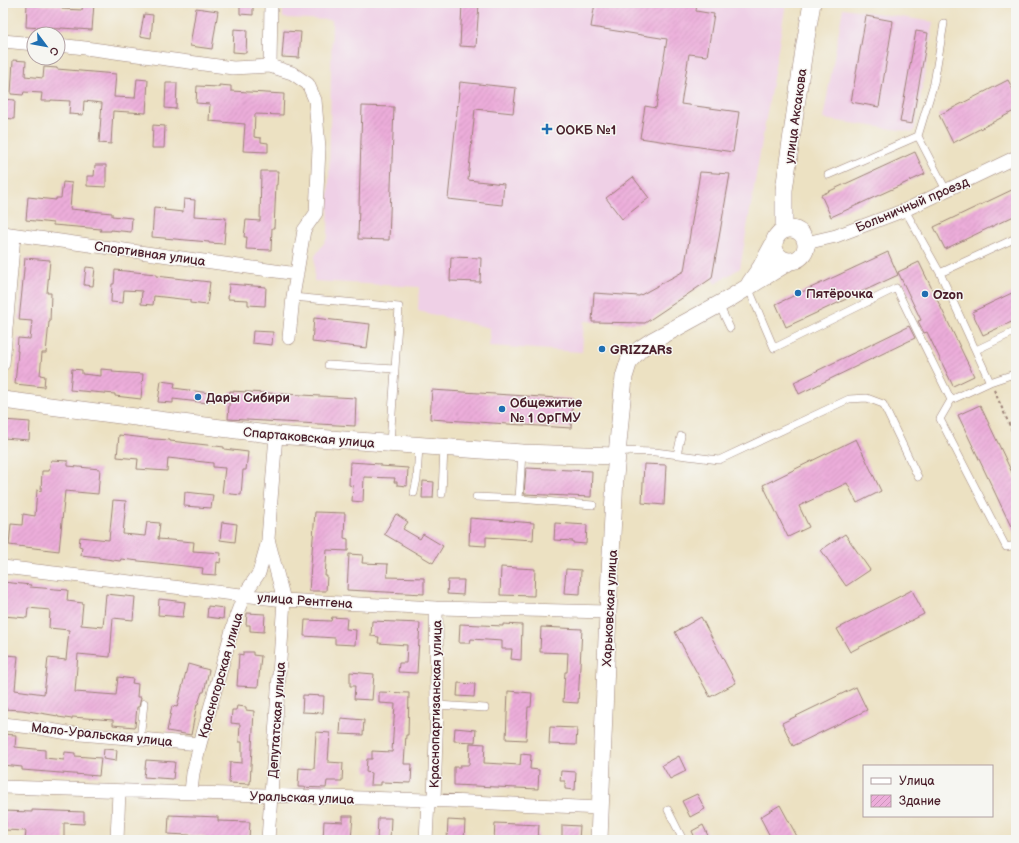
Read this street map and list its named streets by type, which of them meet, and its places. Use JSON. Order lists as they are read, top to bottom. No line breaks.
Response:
{"streets":{"street":["улица Аксакова","Больничный проезд","Спортивная улица","Спартаковская улица","улица Рентгена","Харьковская улица","Красногорская улица","Краснопартизанская улица","Депутатская улица","Мало-Уральская улица","Уральская улица"]},"crossings":[["улица Аксакова","Больничный проезд"],["Спартаковская улица","Харьковская улица"],["Спартаковская улица","Красногорская улица"],["улица Рентгена","Харьковская улица"],["улица Рентгена","Красногорская улица"],["улица Рентгена","Краснопартизанская улица"],["улица Рентгена","Депутатская улица"],["Харьковская улица","Уральская улица"],["Красногорская улица","Депутатская улица"],["Красногорская улица","Мало-Уральская улица"],["Красногорская улица","Уральская улица"],["Краснопартизанская улица","Уральская улица"],["Депутатская улица","Уральская улица"]],"places":{"health":["ООКБ №1"],"other":["Пятёрочка","Ozon","GRIZZARs","Дары Сибири","Общежитие № 1 ОрГМУ"]},"legend":["Улица","Здание"],"north":"bottom right"}
